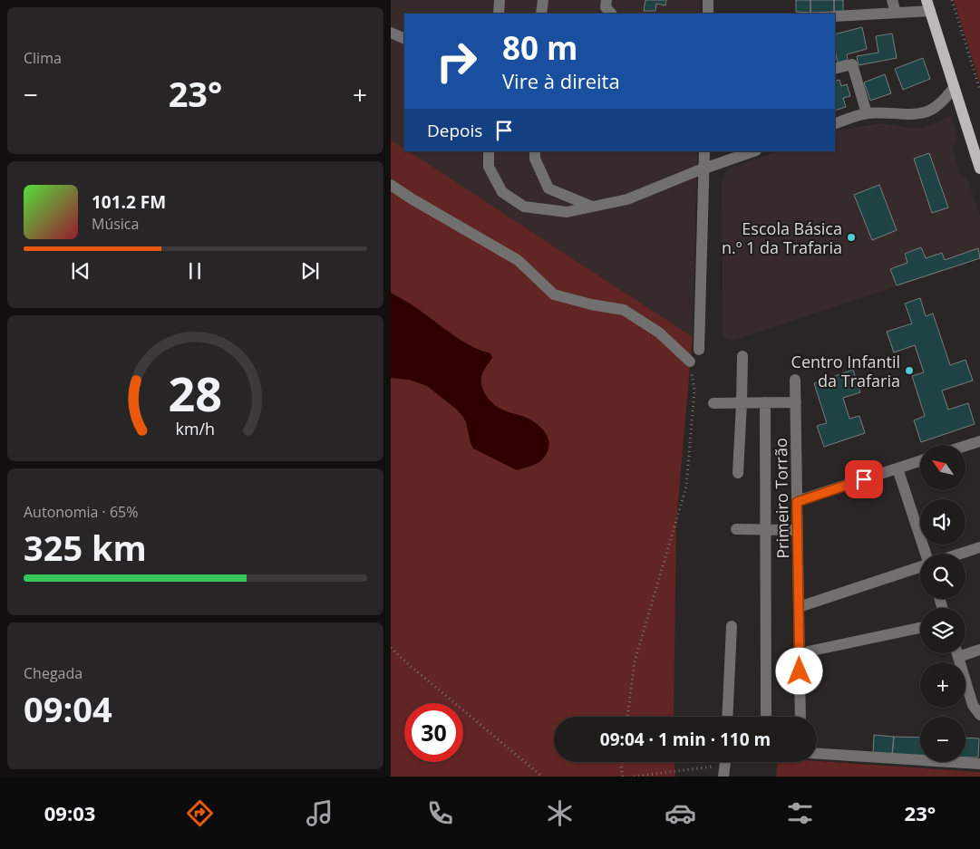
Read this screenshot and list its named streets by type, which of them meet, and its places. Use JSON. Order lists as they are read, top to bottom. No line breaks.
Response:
{"streets":{"street":["Primeiro Torrão"]},"places":["Escola Básica n.º 1 da Trafaria","Centro Infantil da Trafaria"],"north":"top left","page":{"tile":["Clima",["Autonomia · 65%","325 km"],["Chegada","09:04"]],"turn":["80 m","Vire à direita"],"heat":["−","23°","+"],"then":"Depois","song":["101.2 FM","Música"],"map_buttons":["+","−"],"limit":"30","trip":"09:04 · 1 min · 110 m","tabs":["09:03","23°"],"gauge":["28","km/h"]}}
